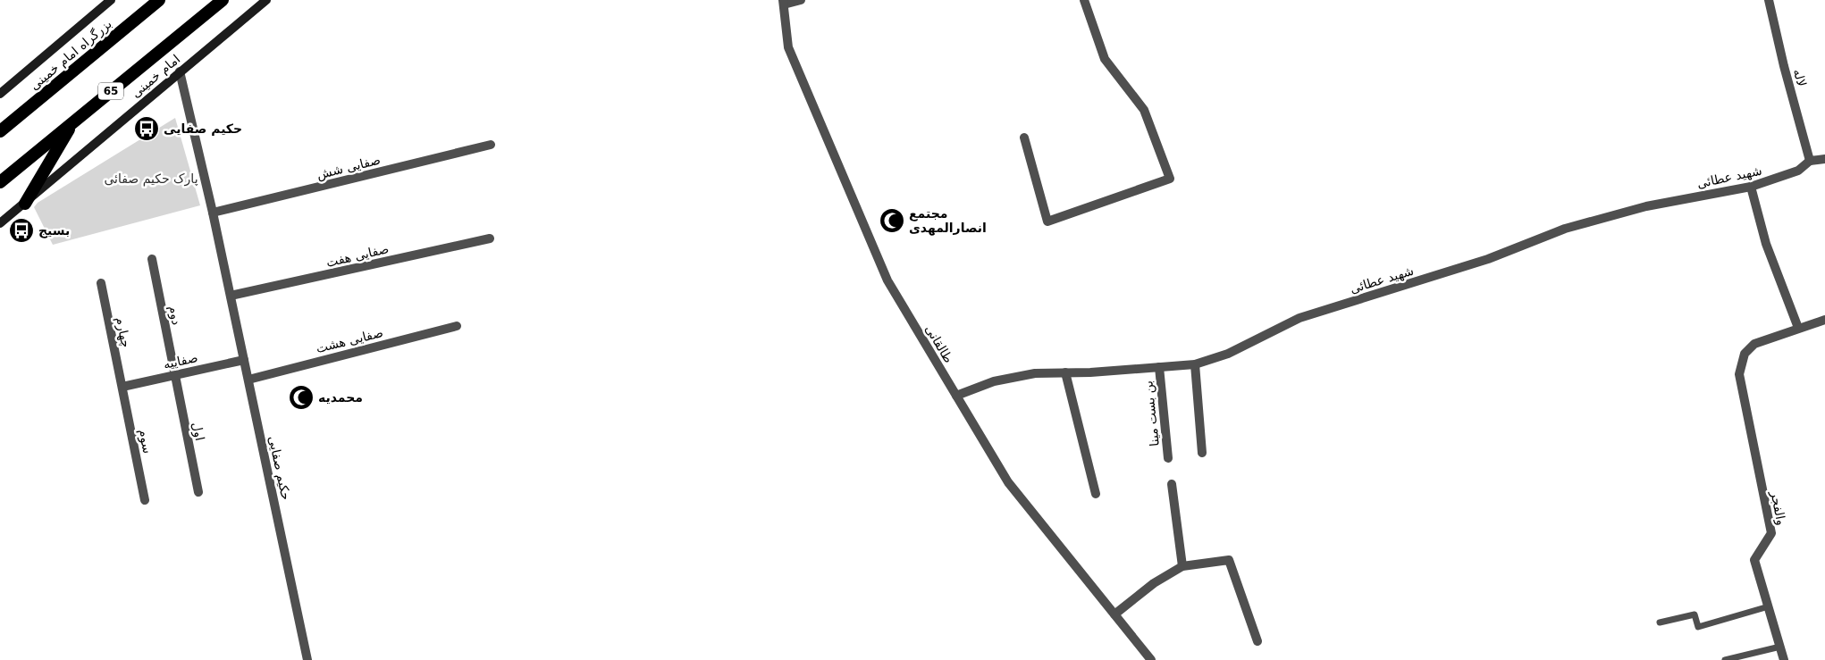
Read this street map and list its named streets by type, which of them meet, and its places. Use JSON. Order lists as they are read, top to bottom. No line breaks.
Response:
{"streets":{"highway":["بزرگراه امام خمینی","65"],"main road":["امام خمینی"],"street":["لاله","صفایی شش","شهید عطائی","صفایی هفت","دوم","چهارم","صفایی هشت","طالقانی","صفاییه","بن بست مینا","اول","سوم","حکیم صفایی","والفجر"]},"crossings":[["امام خمینی","حکیم صفایی"],["لاله","شهید عطائی"],["صفایی شش","حکیم صفایی"],["شهید عطائی","طالقانی"],["شهید عطائی","بن بست مینا"],["صفایی هفت","حکیم صفایی"],["دوم","صفاییه"],["دوم","اول"],["چهارم","صفاییه"],["چهارم","سوم"],["صفایی هشت","حکیم صفایی"],["صفاییه","اول"],["صفاییه","سوم"],["صفاییه","حکیم صفایی"]],"parks":["پارک حکیم صفائی"],"places":{"bus stop":["حکیم صفایی","بسیج"],"mosque":["مجتمع انصارالمهدی","محمدیه"]}}
